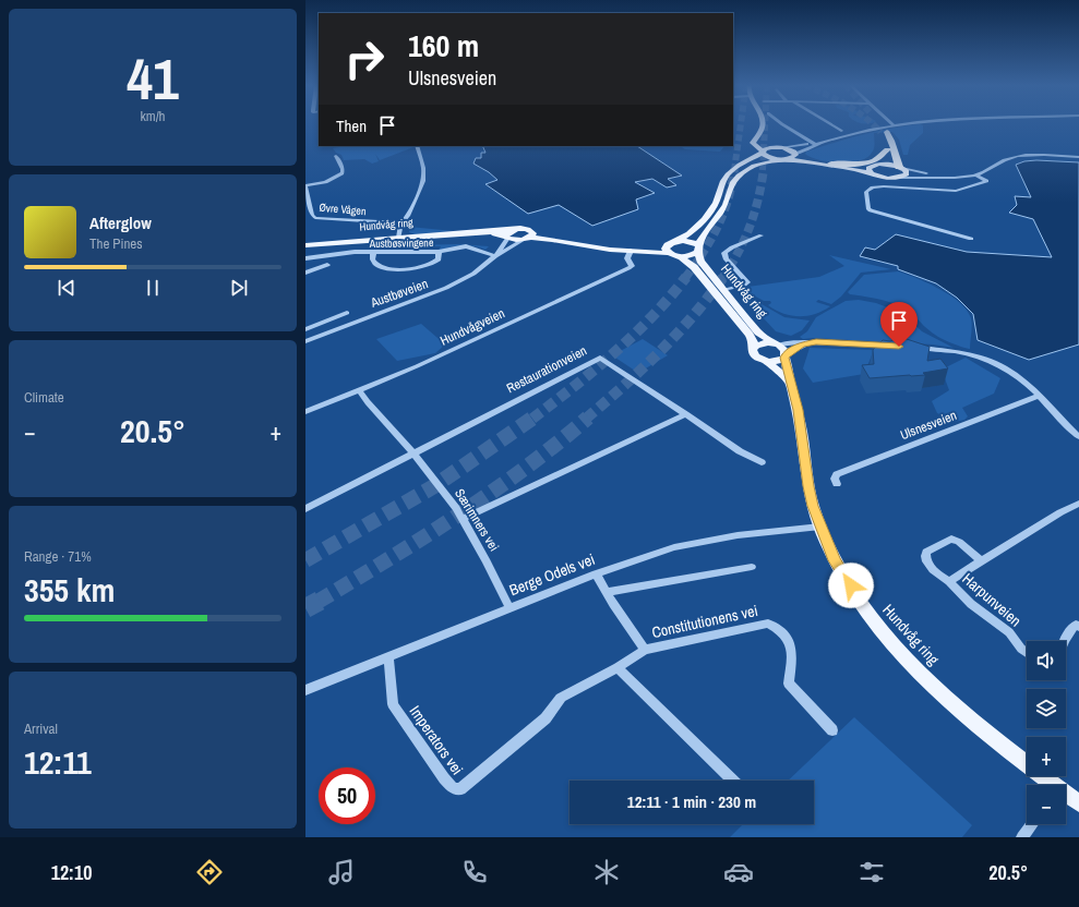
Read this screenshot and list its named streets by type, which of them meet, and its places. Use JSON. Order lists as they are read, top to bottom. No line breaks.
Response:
{"streets":{"main road":["Hundvåg ring"],"street":["Øvre Vågen","Austbøsvingene","Austbøveien","Hundvågveien","Restaurationveien","Ulsnesveien","Særimners vei","Berge Odels vei","Harpunveien","Constitutionens vei","Imperators vei"]},"crossings":[["Hundvåg ring","Austbøveien"],["Hundvåg ring","Berge Odels vei"],["Austbøsvingene","Austbøveien"],["Hundvågveien","Særimners vei"],["Restaurationveien","Særimners vei"],["Særimners vei","Berge Odels vei"],["Berge Odels vei","Constitutionens vei"],["Berge Odels vei","Imperators vei"],["Constitutionens vei","Imperators vei"]],"page":{"tile":[["41","km/h"],"Climate",["Range · 71%","355 km"],["Arrival","12:11"]],"turn":["160 m","Ulsnesveien"],"then":"Then","song":["Afterglow","The Pines"],"heat":["−","20.5°","+"],"map_buttons":["+","−"],"limit":"50","trip":"12:11 · 1 min · 230 m","tabs":["12:10","20.5°"]}}
